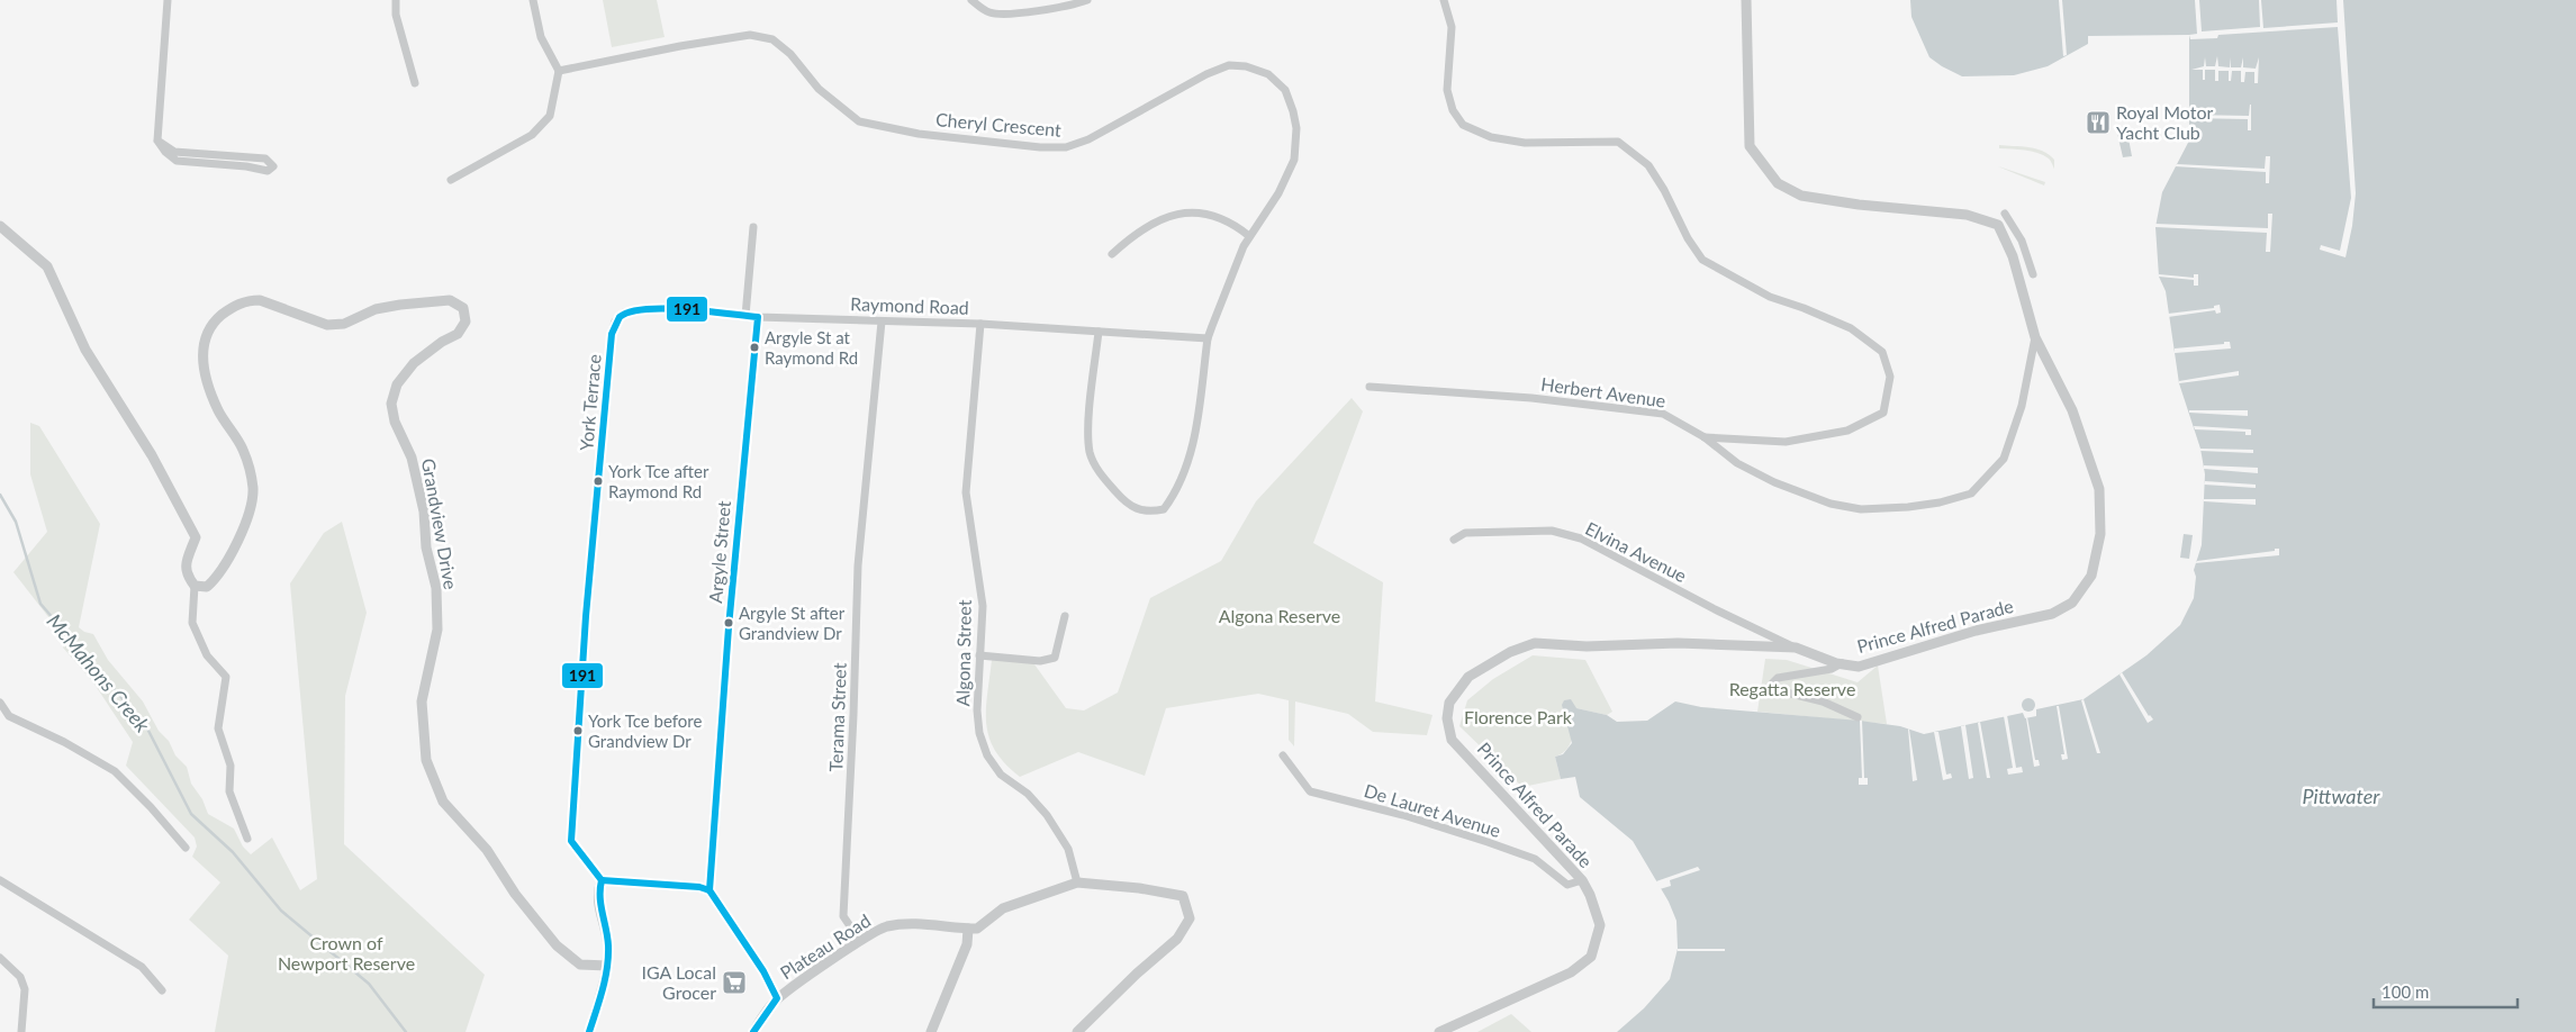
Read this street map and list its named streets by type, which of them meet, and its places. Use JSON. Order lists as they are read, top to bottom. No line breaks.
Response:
{"streets":{"street":["Cheryl Crescent","Raymond Road","Herbert Avenue","York Terrace","Grandview Drive","Argyle Street","Elvina Avenue","Prince Alfred Parade","Algona Street","Terama Street","De Lauret Avenue","Plateau Road"]},"crossings":[["Cheryl Crescent","Raymond Road"],["Raymond Road","York Terrace"],["Raymond Road","Argyle Street"],["Raymond Road","Algona Street"],["Raymond Road","Terama Street"],["Herbert Avenue","Prince Alfred Parade"],["Elvina Avenue","Prince Alfred Parade"],["Prince Alfred Parade","De Lauret Avenue"],["Terama Street","Plateau Road"]],"water":["McMahons Creek","Pittwater"],"parks":["Algona Reserve","Regatta Reserve","Florence Park","Crown of Newport Reserve"],"places":{"restaurant":["Royal Motor Yacht Club"],"other":["Argyle St at Raymond Rd","York Tce after Raymond Rd","Argyle St after Grandview Dr","York Tce before Grandview Dr"],"supermarket":["IGA Local Grocer"]},"lines":["transit line 191"],"scale_bar":"100 m"}
